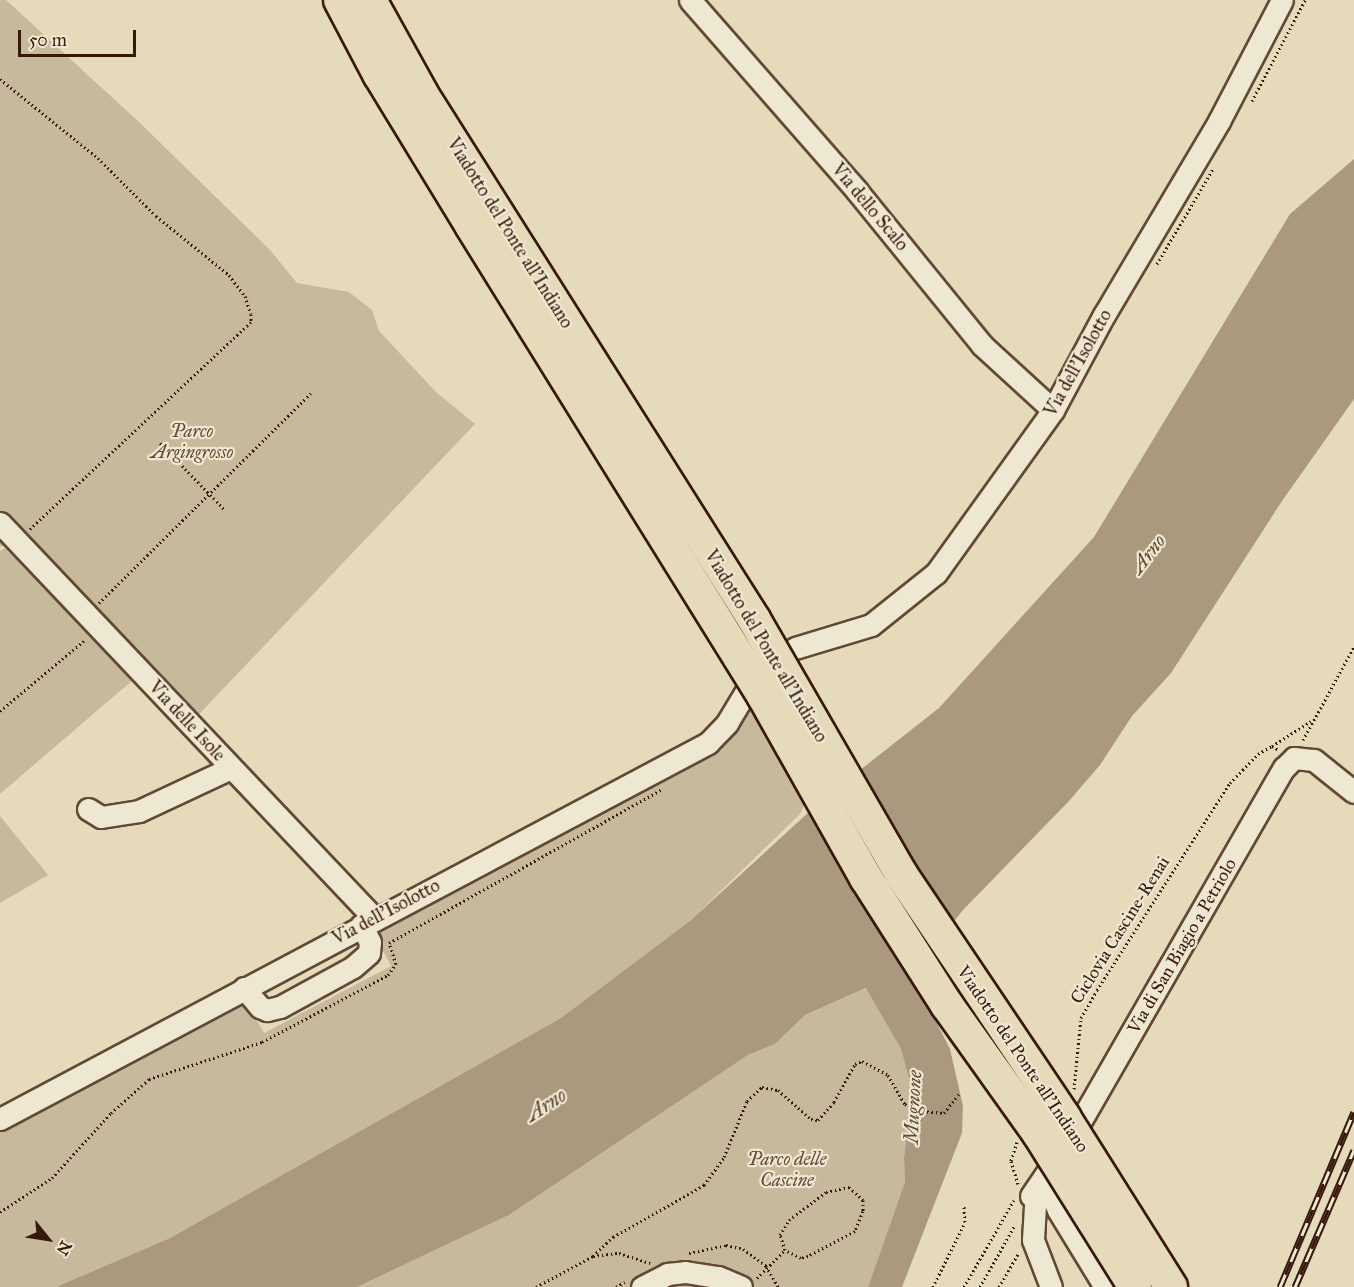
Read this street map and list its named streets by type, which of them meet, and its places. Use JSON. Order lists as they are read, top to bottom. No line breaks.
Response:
{"streets":{"highway":["Viadotto del Ponte all'Indiano"],"street":["Via dello Scalo","Via dell'Isolotto","Via delle Isole","Via di San Biagio a Petriolo"],"path":["Ciclovia Cascine-Renai"]},"crossings":[["Via dello Scalo","Via dell'Isolotto"],["Via dell'Isolotto","Via delle Isole"],["Ciclovia Cascine-Renai","Via di San Biagio a Petriolo"]],"water":["Arno","Mugnone"],"parks":["Parco Argingrosso","Parco delle Cascine"],"scale_bar":"50 m","north":"bottom right"}
